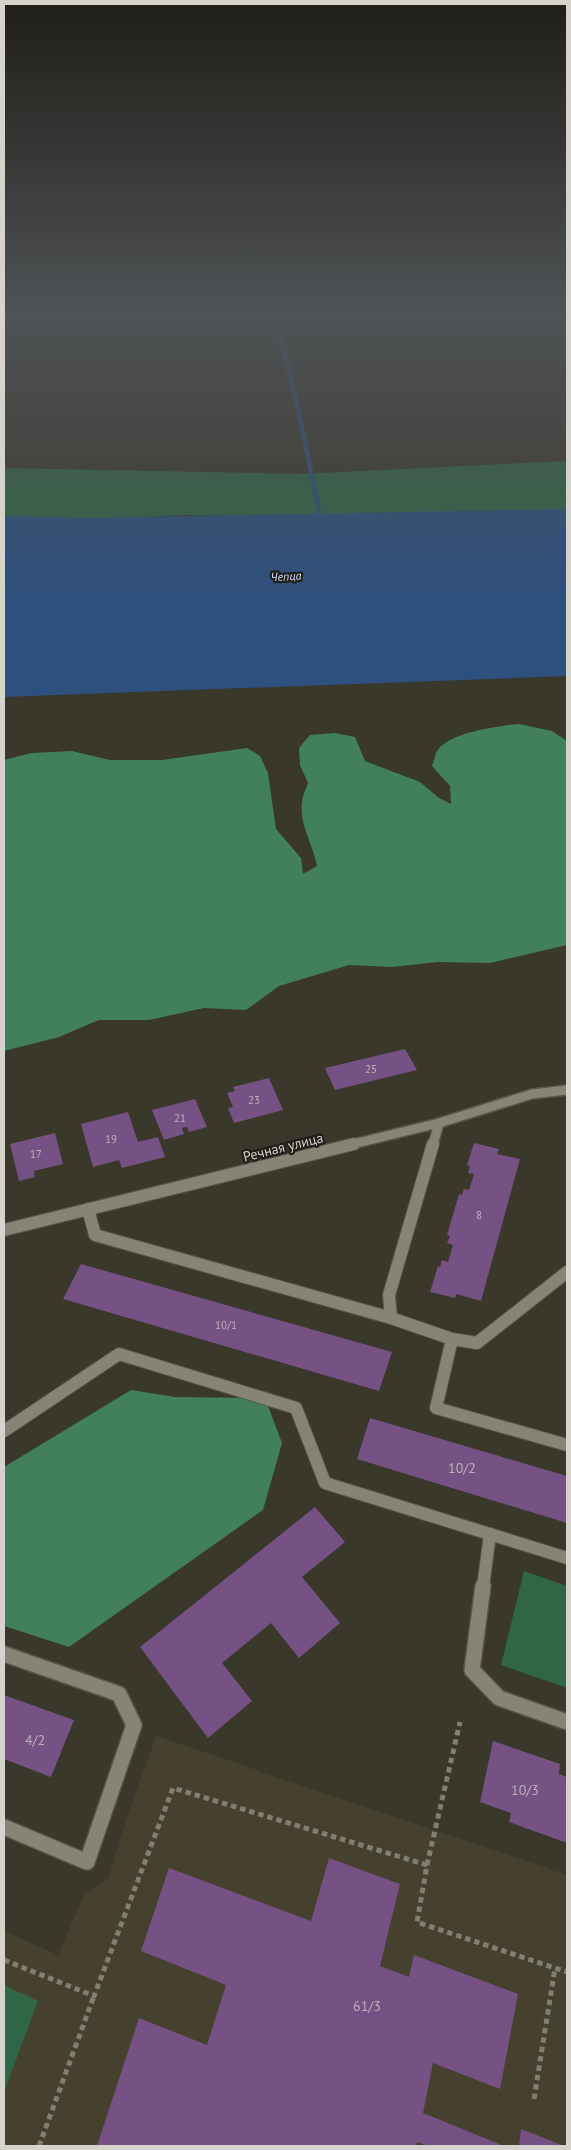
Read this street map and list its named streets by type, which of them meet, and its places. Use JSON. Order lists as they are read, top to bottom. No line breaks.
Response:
{"streets":{"street":["Речная улица"]},"water":["Чепца"],"house_numbers":["25","23","21","19","17","8","10/1","10/2","4/2","10/3","61/3"]}
